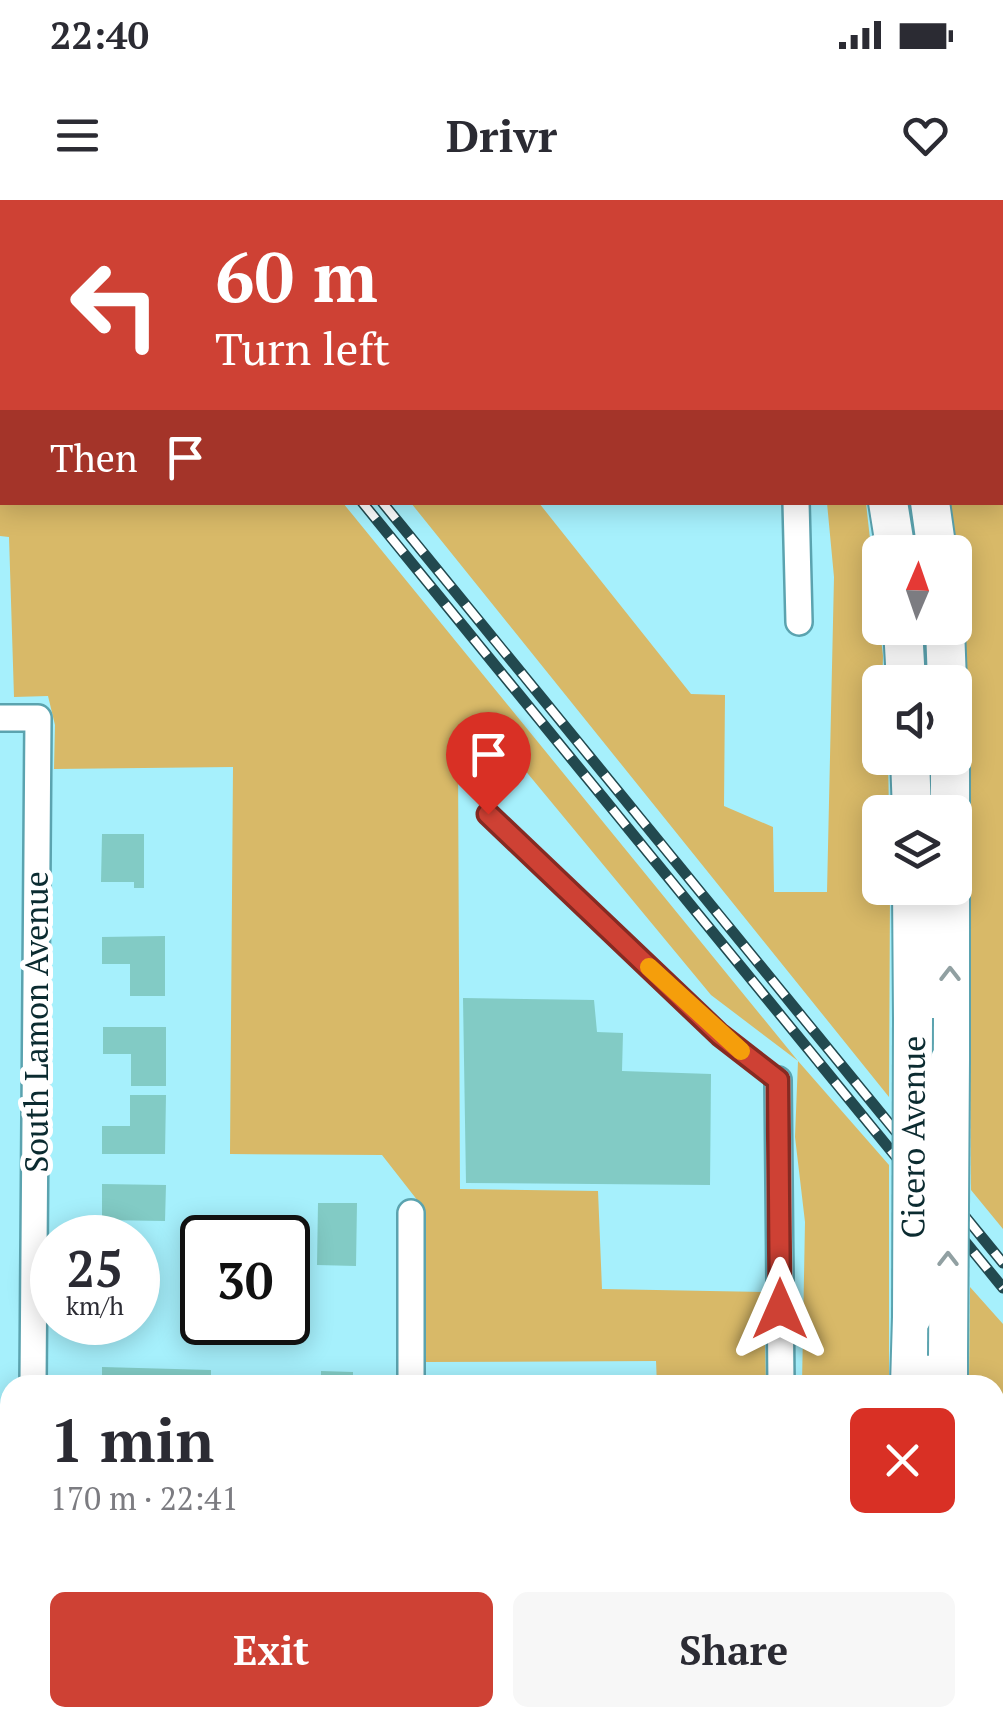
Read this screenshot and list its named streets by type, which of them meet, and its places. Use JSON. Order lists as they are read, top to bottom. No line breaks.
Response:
{"streets":{"main road":["Cicero Avenue"],"street":["South Lamon Avenue"]},"north":"top","page":{"status":"22:40","header":"Drivr","turn":["60 m","Turn left"],"then":"Then","speed":"25 km/h","limit":"30","heading":["1 min","170 m · 22:41"],"buttons":["Exit","Share"]}}
